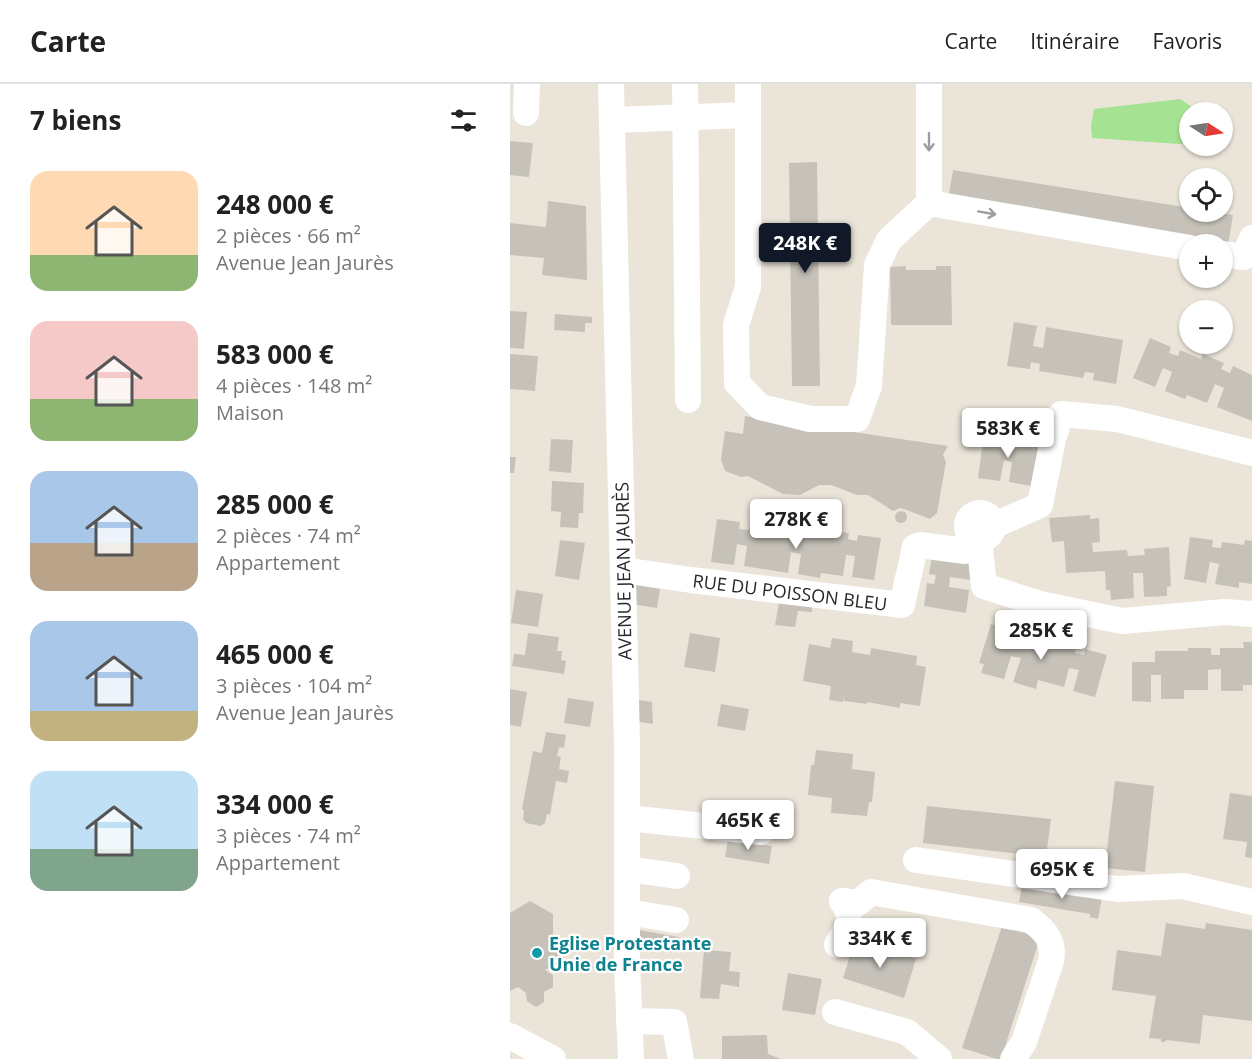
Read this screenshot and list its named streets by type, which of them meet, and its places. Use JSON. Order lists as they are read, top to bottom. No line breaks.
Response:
{"streets":{"street":["AVENUE JEAN JAURÈS","RUE DU POISSON BLEU"]},"crossings":[["AVENUE JEAN JAURÈS","RUE DU POISSON BLEU"]],"places":["Eglise Protestante Unie de France"],"north":"right","page":{"header":"Carte","nav":["Carte","Itinéraire","Favoris"],"heading":"7 biens","map_buttons":["+","−"],"list":[{"name":"248 000 €","note":"2 pièces · 66 m² · Avenue Jean Jaurès"},{"name":"583 000 €","note":"4 pièces · 148 m² · Maison"},{"name":"285 000 €","note":"2 pièces · 74 m² · Appartement"},{"name":"465 000 €","note":"3 pièces · 104 m² · Avenue Jean Jaurès"},{"name":"334 000 €","note":"3 pièces · 74 m² · Appartement"}],"price":["248K €","583K €","278K €","285K €","465K €","695K €","334K €"]}}
